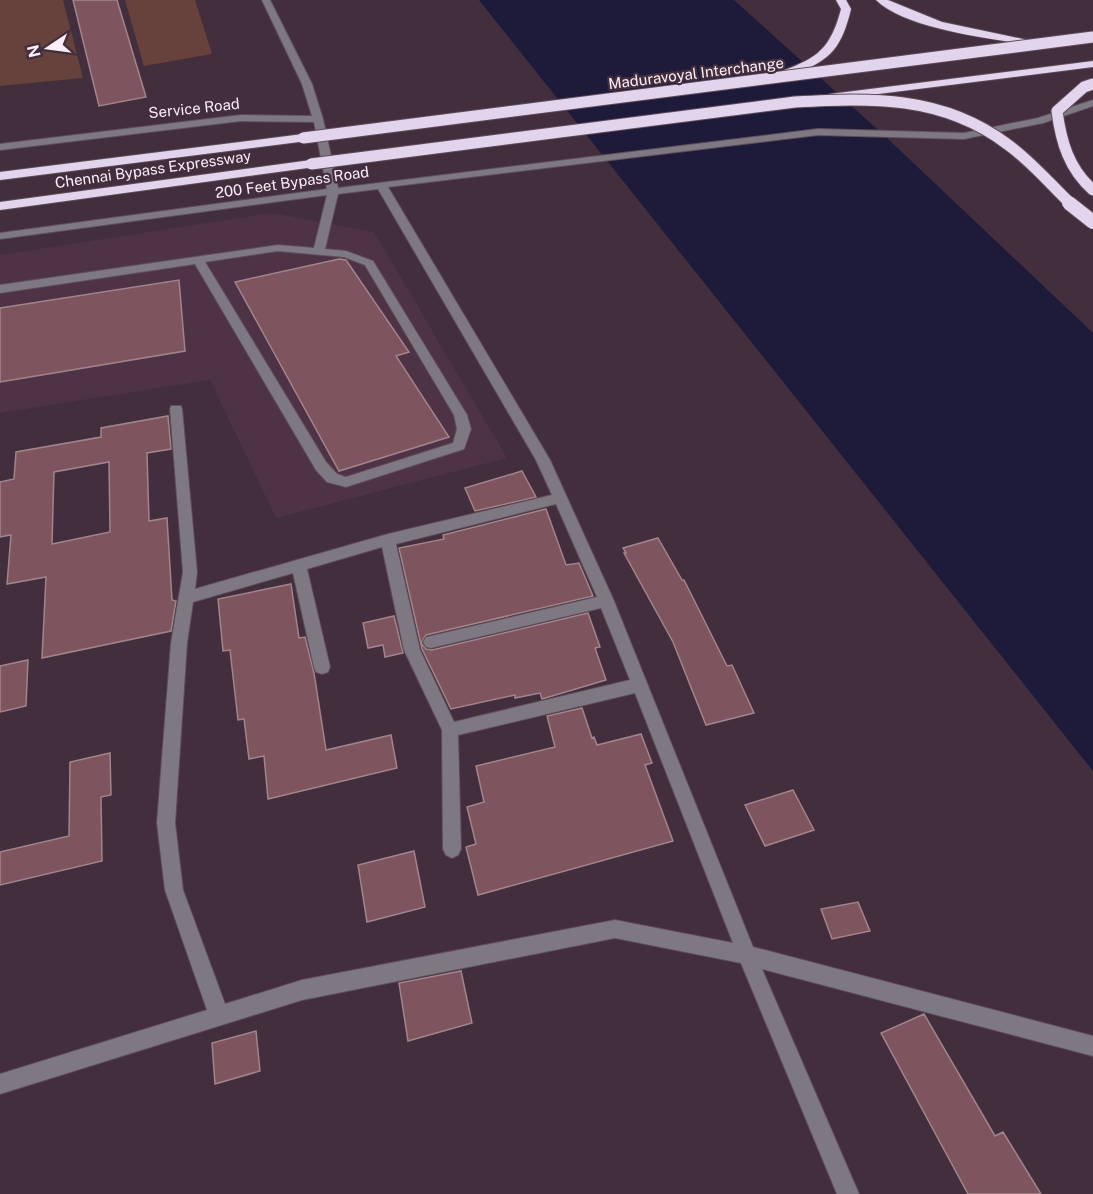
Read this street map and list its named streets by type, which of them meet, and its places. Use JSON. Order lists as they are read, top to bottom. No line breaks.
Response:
{"streets":{"highway":["Maduravoyal Interchange","Chennai Bypass Expressway"],"street":["Service Road","200 Feet Bypass Road"]},"crossings":[["Maduravoyal Interchange","Chennai Bypass Expressway"]],"north":"left"}
